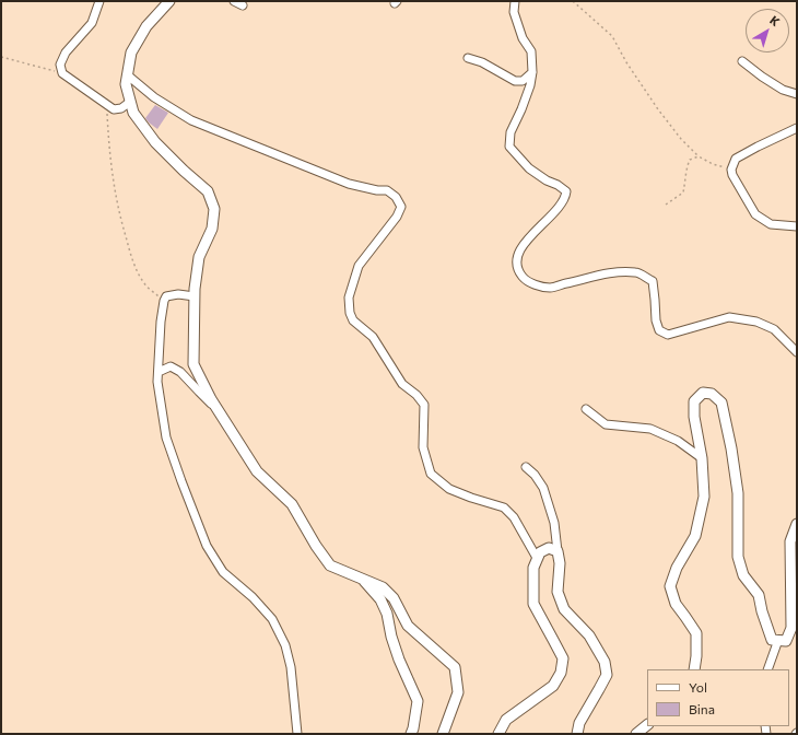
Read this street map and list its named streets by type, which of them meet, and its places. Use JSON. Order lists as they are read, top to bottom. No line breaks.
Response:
{"legend":["Yol","Bina"],"north":"top right"}
